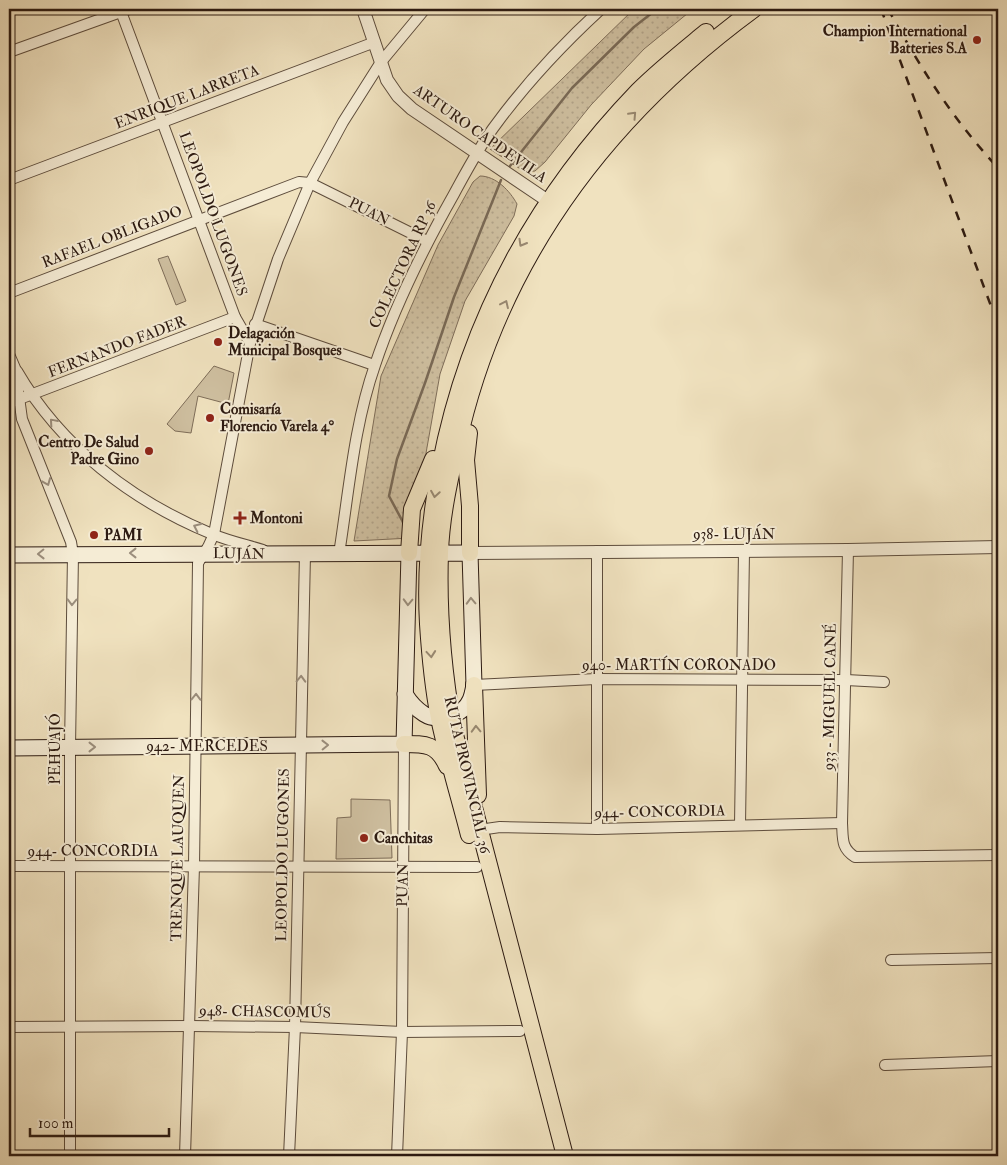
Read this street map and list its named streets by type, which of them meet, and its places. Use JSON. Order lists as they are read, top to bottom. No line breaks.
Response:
{"streets":{"main road":["PUAN","LUJÁN","942- MERCEDES","RUTA PROVINCIAL 36"],"street":["ENRIQUE LARRETA","ARTURO CAPDEVILA","LEOPOLDO LUGONES","RAFAEL OBLIGADO","COLECTORA RP 36","FERNANDO FADER","938- LUJÁN","940- MARTÍN CORONADO","933 - MIGUEL CANÉ","PEHUAJÓ","944- CONCORDIA","TRENQUE LAUQUEN","948- CHASCOMÚS"]},"crossings":[["ENRIQUE LARRETA","ARTURO CAPDEVILA"],["ENRIQUE LARRETA","LEOPOLDO LUGONES"],["ARTURO CAPDEVILA","COLECTORA RP 36"],["ARTURO CAPDEVILA","RUTA PROVINCIAL 36"],["ARTURO CAPDEVILA","TRENQUE LAUQUEN"],["PUAN","RAFAEL OBLIGADO"],["PUAN","COLECTORA RP 36"],["PUAN","LUJÁN"],["PUAN","942- MERCEDES"],["PUAN","944- CONCORDIA"],["PUAN","TRENQUE LAUQUEN"],["PUAN","948- CHASCOMÚS"],["LEOPOLDO LUGONES","RAFAEL OBLIGADO"],["LEOPOLDO LUGONES","FERNANDO FADER"],["LEOPOLDO LUGONES","LUJÁN"],["LEOPOLDO LUGONES","942- MERCEDES"],["LEOPOLDO LUGONES","944- CONCORDIA"],["LEOPOLDO LUGONES","TRENQUE LAUQUEN"],["LEOPOLDO LUGONES","948- CHASCOMÚS"],["RAFAEL OBLIGADO","TRENQUE LAUQUEN"],["COLECTORA RP 36","LUJÁN"],["FERNANDO FADER","PEHUAJÓ"],["938- LUJÁN","LUJÁN"],["938- LUJÁN","933 - MIGUEL CANÉ"],["LUJÁN","PEHUAJÓ"],["LUJÁN","RUTA PROVINCIAL 36"],["LUJÁN","TRENQUE LAUQUEN"],["940- MARTÍN CORONADO","933 - MIGUEL CANÉ"],["933 - MIGUEL CANÉ","944- CONCORDIA"],["942- MERCEDES","PEHUAJÓ"],["942- MERCEDES","TRENQUE LAUQUEN"],["PEHUAJÓ","944- CONCORDIA"],["PEHUAJÓ","948- CHASCOMÚS"],["RUTA PROVINCIAL 36","944- CONCORDIA"],["RUTA PROVINCIAL 36","948- CHASCOMÚS"],["944- CONCORDIA","TRENQUE LAUQUEN"],["TRENQUE LAUQUEN","948- CHASCOMÚS"]],"one_way":["LUJÁN","942- MERCEDES","PEHUAJÓ"],"places":{"other":["Champion International Batteries S.A","Delagación Municipal Bosques","Comisaría Florencio Varela 4°","Centro De Salud Padre Gino","PAMI","Canchitas"],"health":["Montoni"]},"scale_bar":"100 m"}
